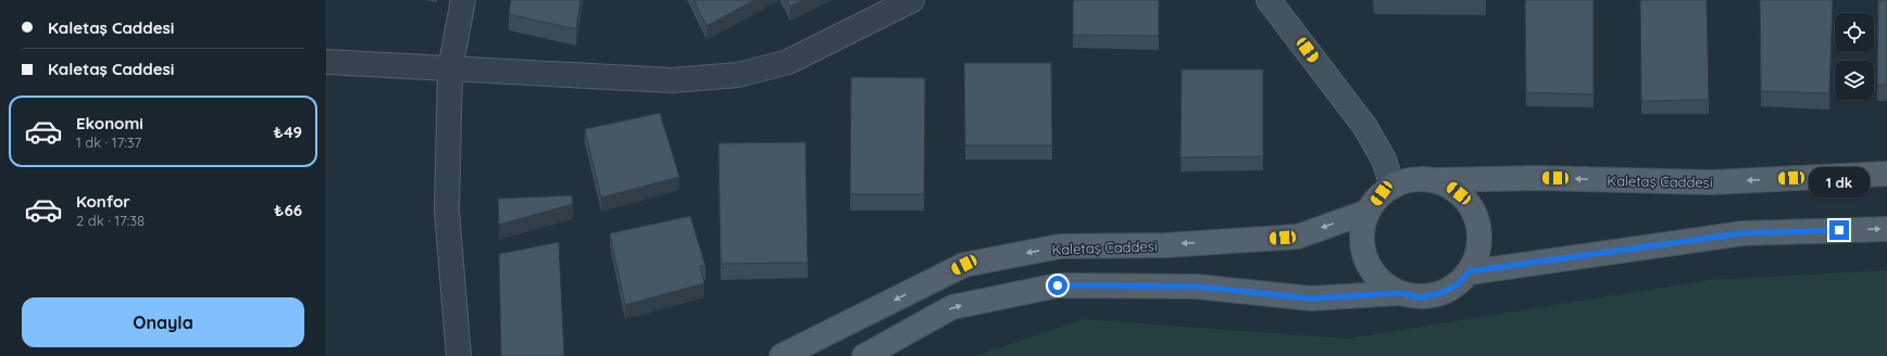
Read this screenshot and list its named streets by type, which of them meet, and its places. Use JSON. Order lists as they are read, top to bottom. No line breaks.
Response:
{"streets":{"main road":["Kaletaş Caddesi"]},"page":{"banner":["Kaletaş Caddesi","Kaletaş Caddesi"],"list":[{"name":"Ekonomi","note":"1 dk · 17:37","value":"₺49"},{"name":"Konfor","note":"2 dk · 17:38","value":"₺66"}],"bubble":"1 dk","buttons":"Onayla"}}
